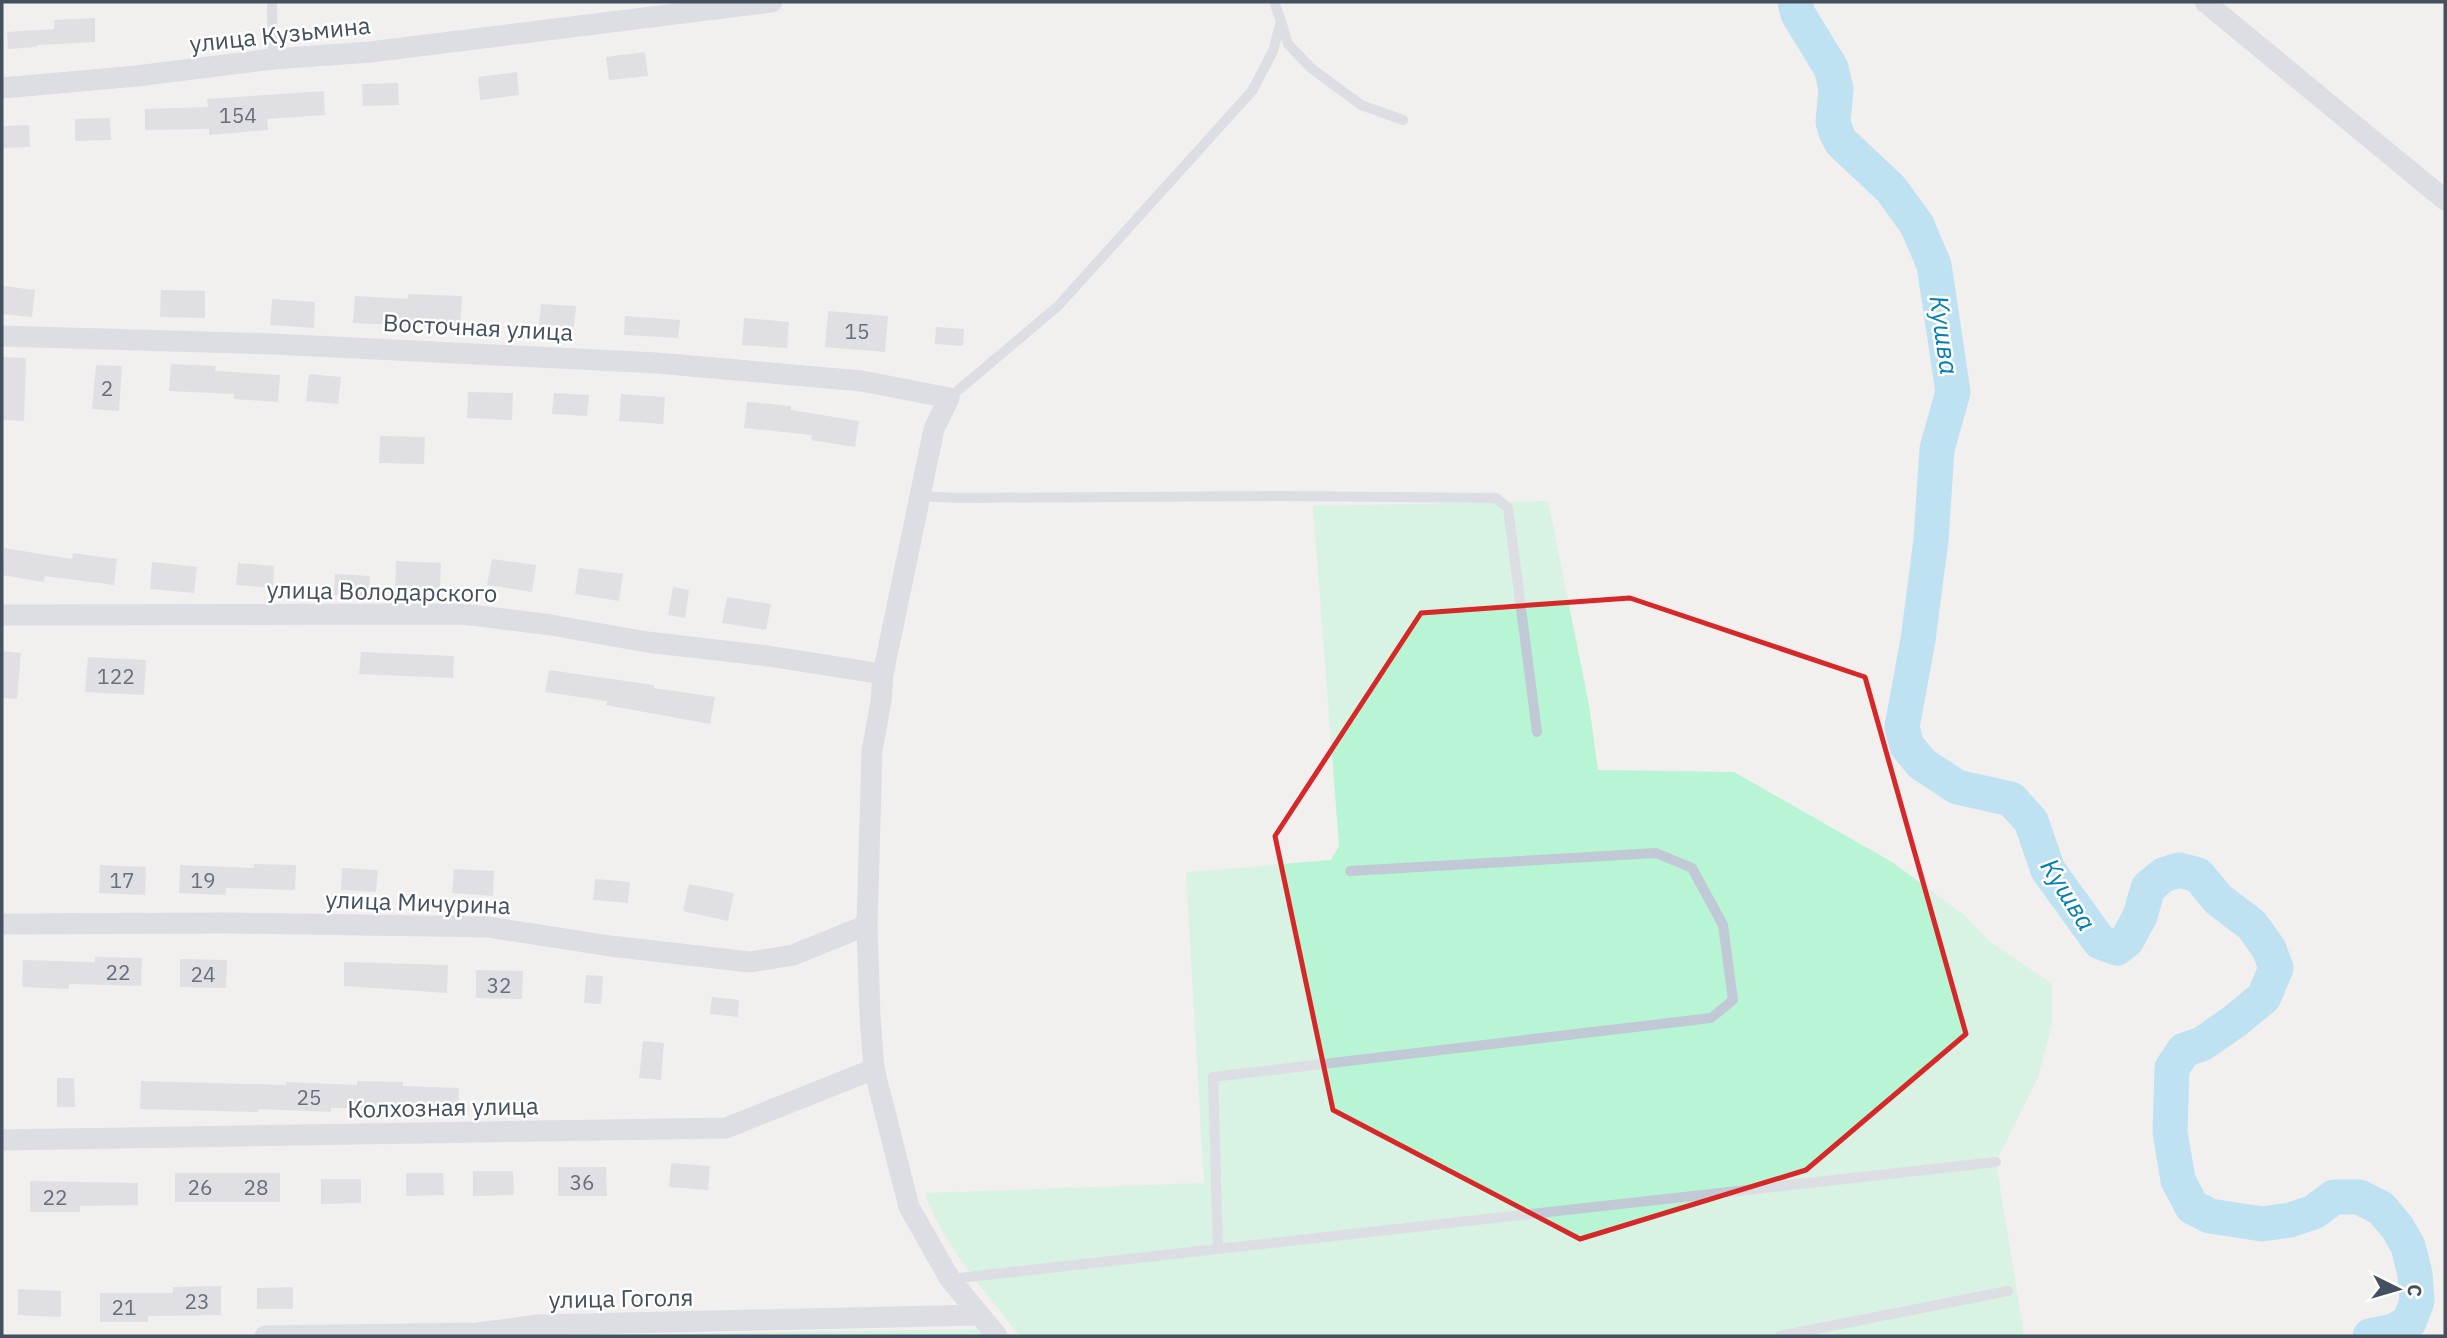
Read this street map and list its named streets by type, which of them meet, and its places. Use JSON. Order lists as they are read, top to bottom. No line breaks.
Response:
{"streets":{"street":["улица Кузьмина","Восточная улица","улица Володарского","улица Мичурина","Колхозная улица","улица Гоголя"]},"water":["Кушва"],"house_numbers":["154","15","2","122","17","19","22","24","32","25","36","26","28","22","23","21"],"north":"right"}
